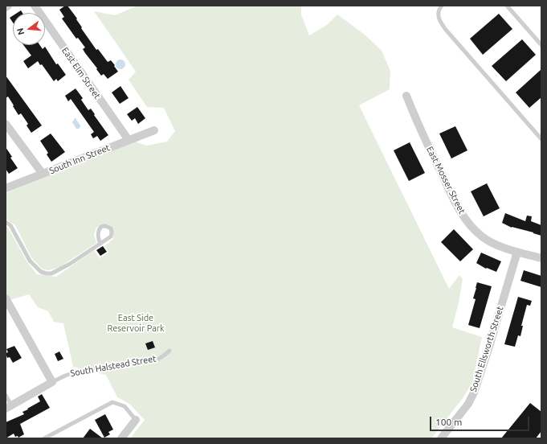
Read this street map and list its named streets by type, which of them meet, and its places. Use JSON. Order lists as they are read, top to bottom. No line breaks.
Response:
{"streets":{"street":["East Elm Street","South Inn Street","East Mosser Street","South Ellsworth Street","South Halstead Street"]},"crossings":[["East Elm Street","South Inn Street"],["East Mosser Street","South Ellsworth Street"]],"parks":["East Side Reservoir Park"],"scale_bar":"100 m","north":"left"}
